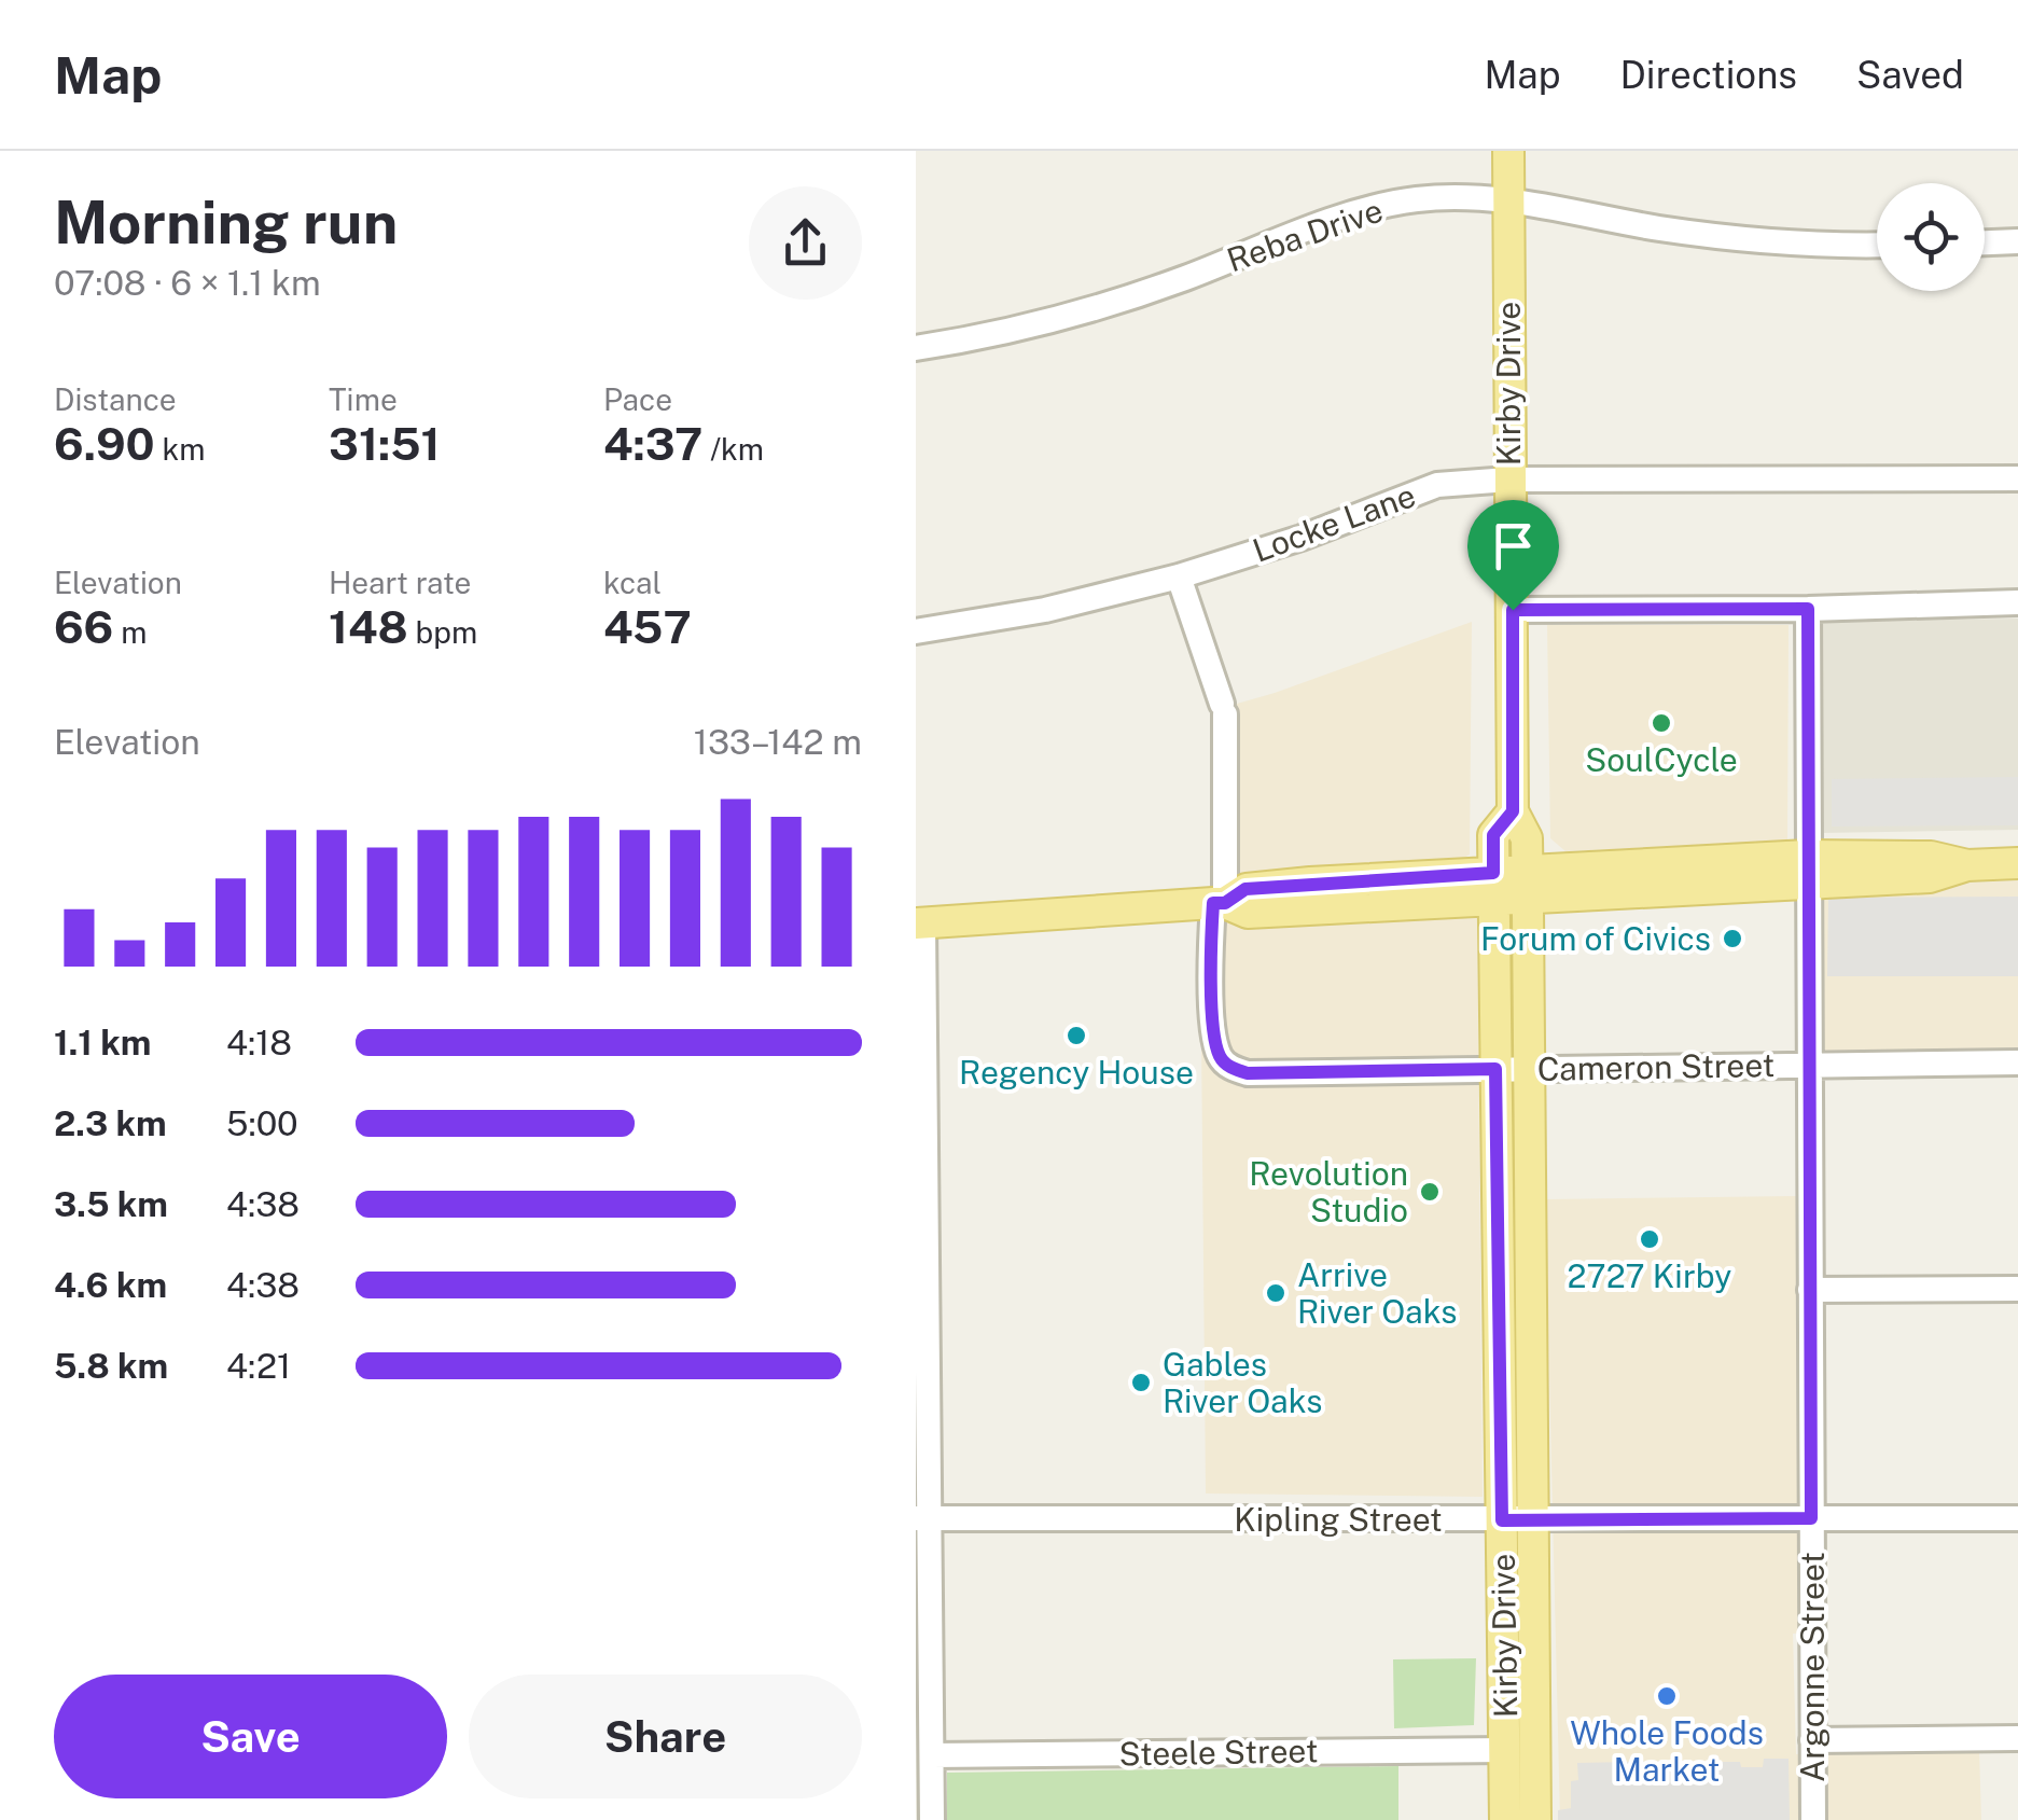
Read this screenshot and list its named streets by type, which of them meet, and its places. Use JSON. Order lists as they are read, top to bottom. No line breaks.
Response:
{"streets":{"main road":["Kirby Drive"],"street":["Reba Drive","Locke Lane","Cameron Street","Kipling Street","Argonne Street","Steele Street"]},"crossings":[["Reba Drive","Kirby Drive"],["Kirby Drive","Locke Lane"],["Kirby Drive","Cameron Street"],["Kirby Drive","Kipling Street"],["Kirby Drive","Steele Street"],["Cameron Street","Argonne Street"],["Kipling Street","Argonne Street"]],"places":["SoulCycle","Forum of Civics","Regency House","Revolution Studio","2727 Kirby","Arrive River Oaks","Gables River Oaks","Whole Foods Market"],"page":{"header":"Map","nav":["Map","Directions","Saved"],"heading":["Morning run","07:08 · 6 × 1.1 km"],"stats":[["Distance","6.90 km"],["Time","31:51"],["Pace","4:37 /km"],["Elevation","66 m"],["Heart rate","148 bpm"],["kcal","457"]],"chart":["Elevation","133–142 m"],"list":[{"name":"1.1 km","note":"4:18"},{"name":"2.3 km","note":"5:00"},{"name":"3.5 km","note":"4:38"},{"name":"4.6 km","note":"4:38"},{"name":"5.8 km","note":"4:21"}],"buttons":["Save","Share"]}}
